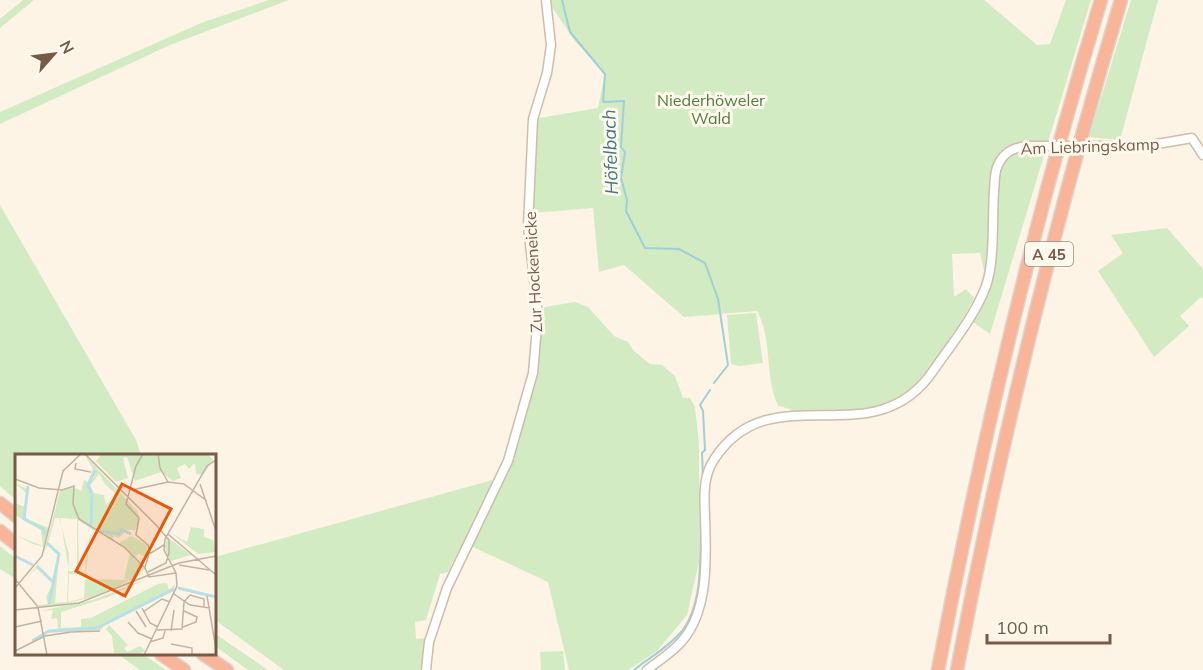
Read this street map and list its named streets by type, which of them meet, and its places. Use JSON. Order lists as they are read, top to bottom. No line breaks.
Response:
{"streets":{"highway":["A 45"],"street":["Am Liebringskamp","Zur Hockeneicke"]},"water":["Höfelbach"],"parks":["Niederhöweler Wald"],"scale_bar":"100 m","north":"top right"}
